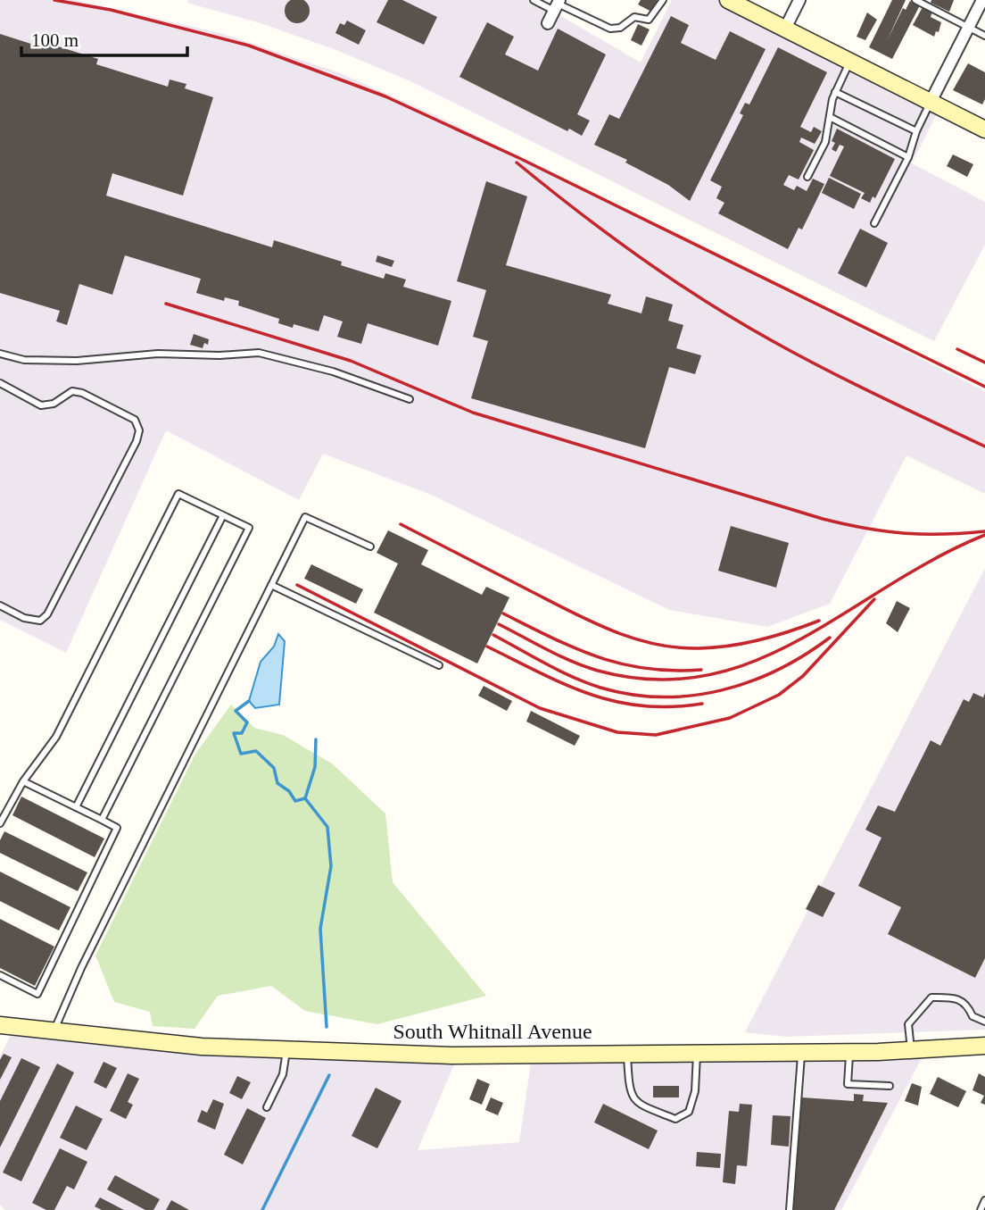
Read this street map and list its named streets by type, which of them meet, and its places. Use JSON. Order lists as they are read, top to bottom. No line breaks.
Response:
{"streets":{"street":["South Whitnall Avenue"]},"scale_bar":"100 m"}
